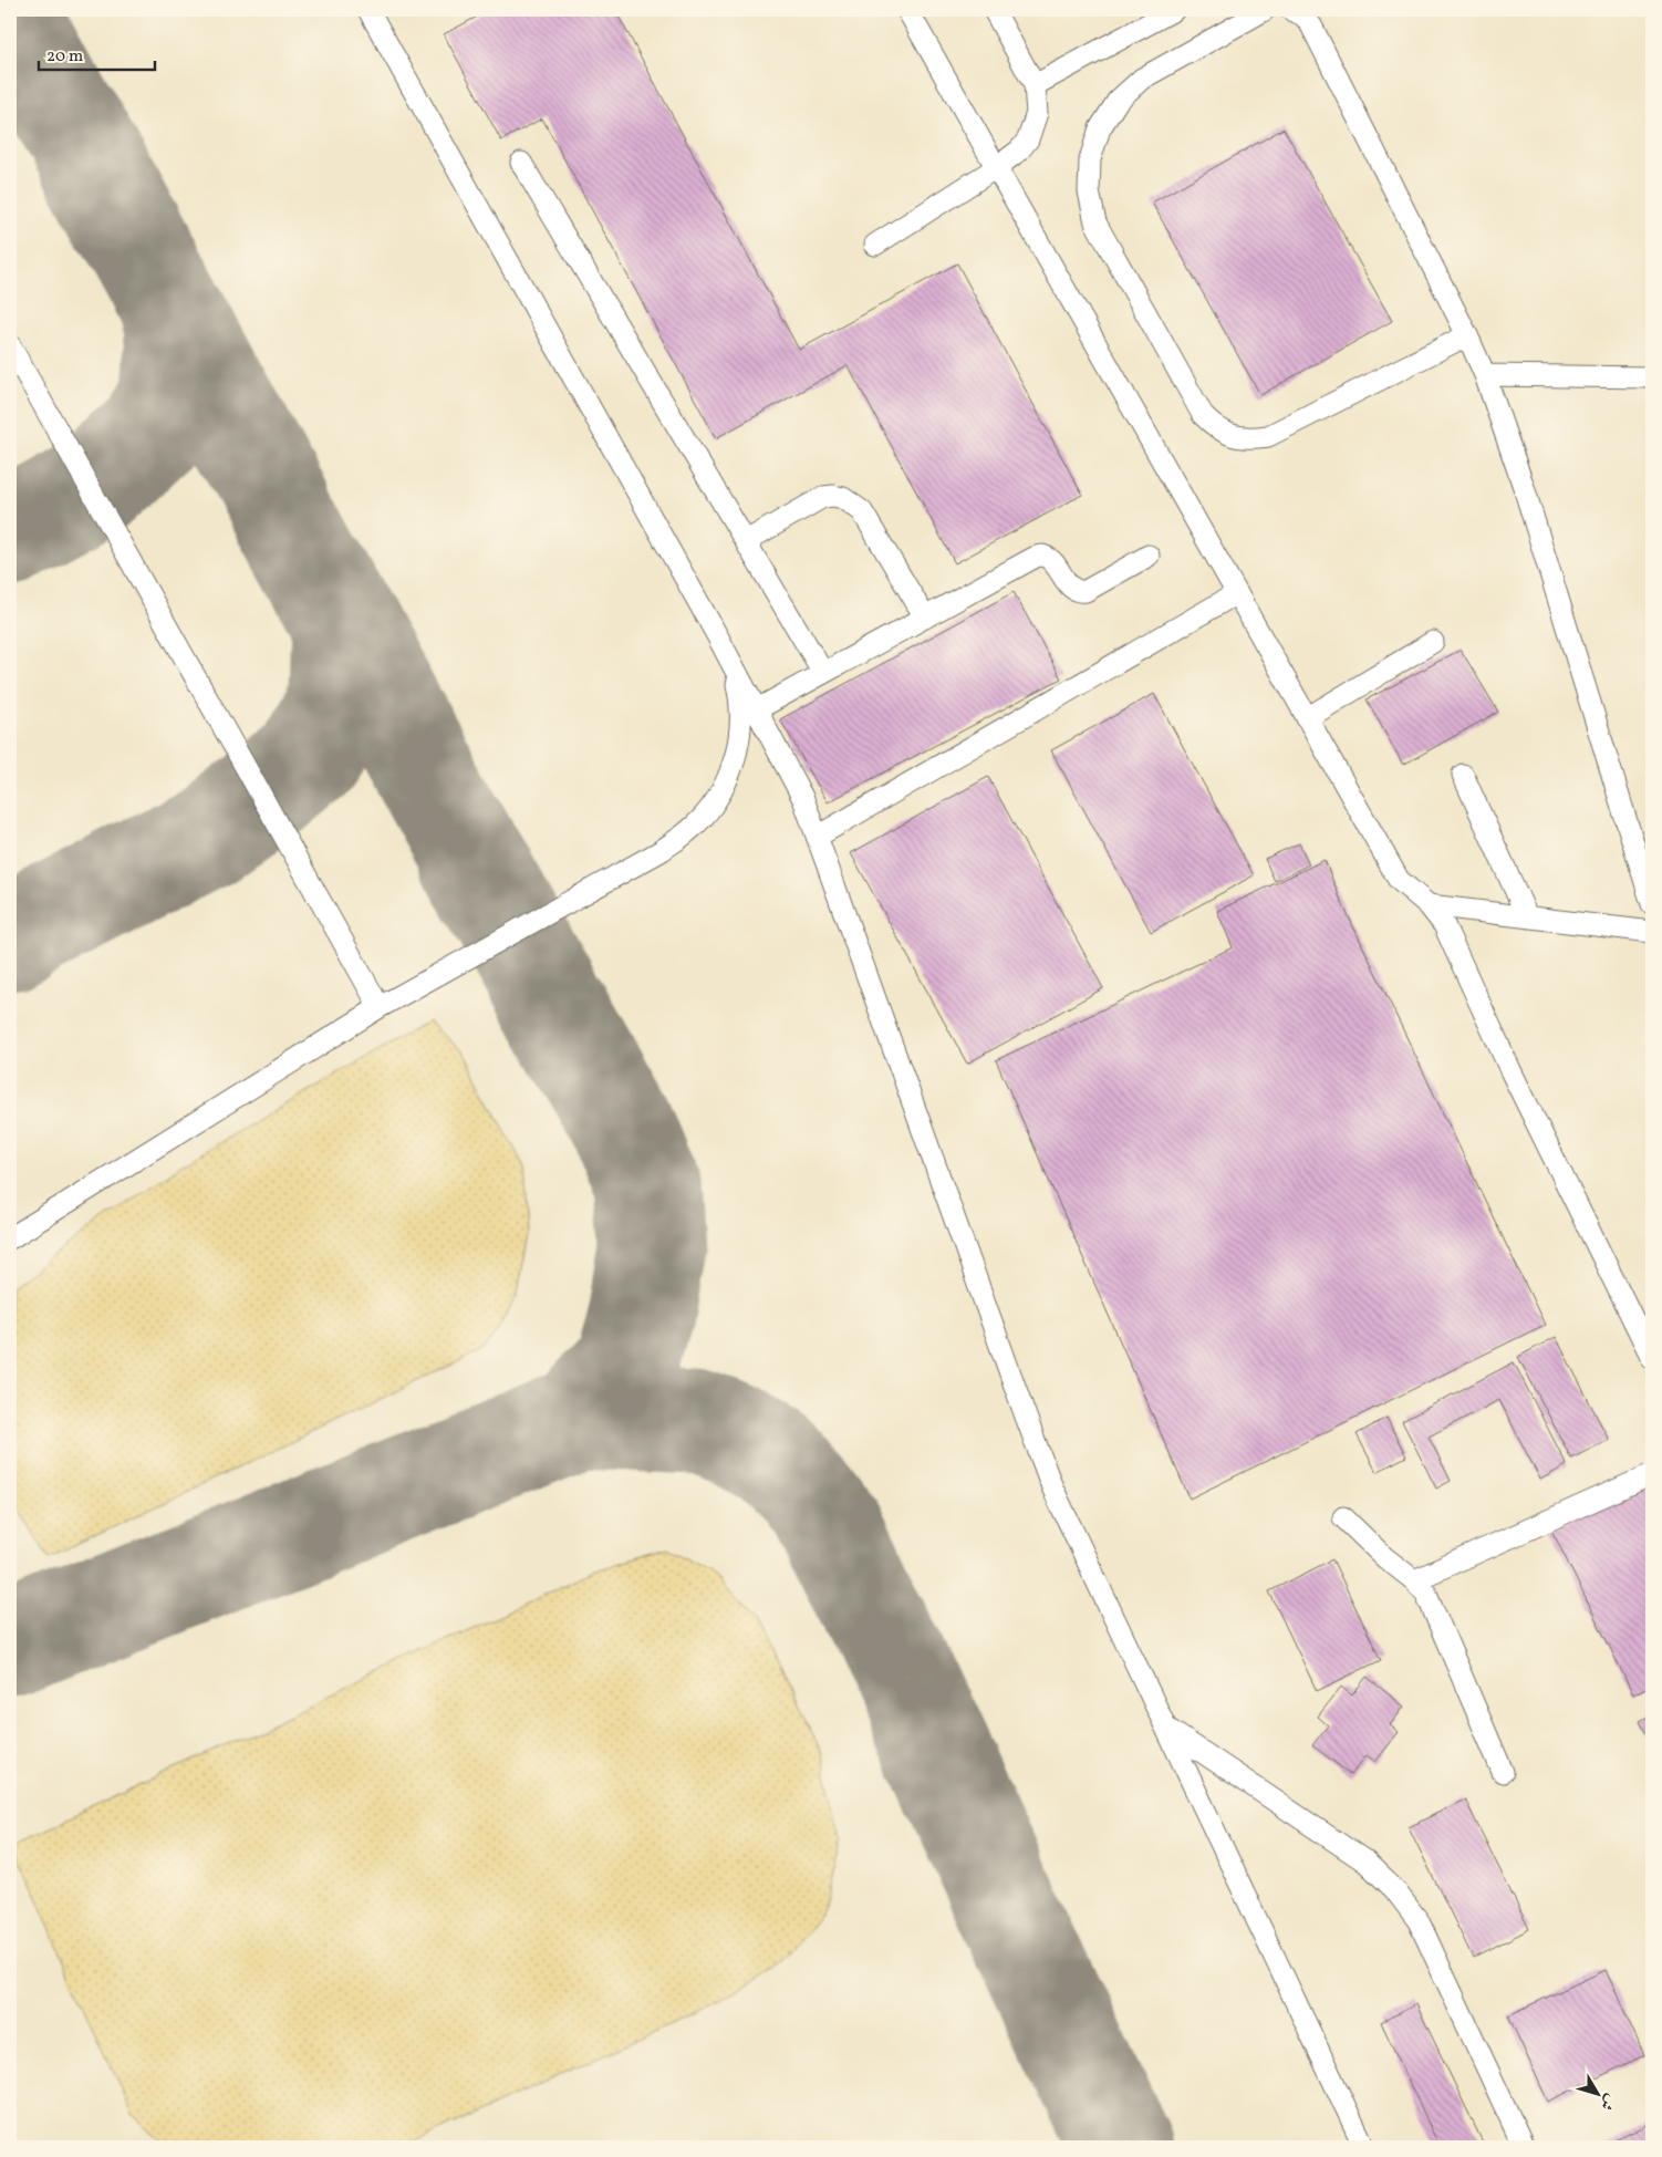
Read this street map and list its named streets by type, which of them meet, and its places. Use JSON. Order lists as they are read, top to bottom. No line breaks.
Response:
{"scale_bar":"20 m","north":"bottom right"}
